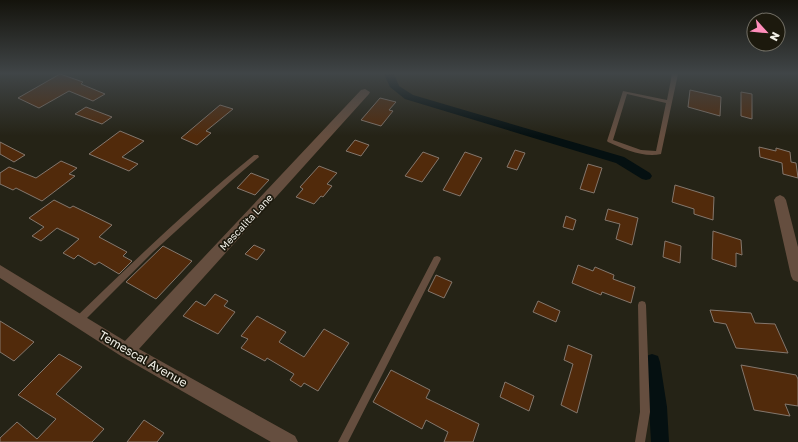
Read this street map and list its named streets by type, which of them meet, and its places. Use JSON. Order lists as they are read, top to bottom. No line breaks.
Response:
{"streets":{"street":["Mescalita Lane","Temescal Avenue"]},"crossings":[["Mescalita Lane","Temescal Avenue"]],"north":"bottom right"}
